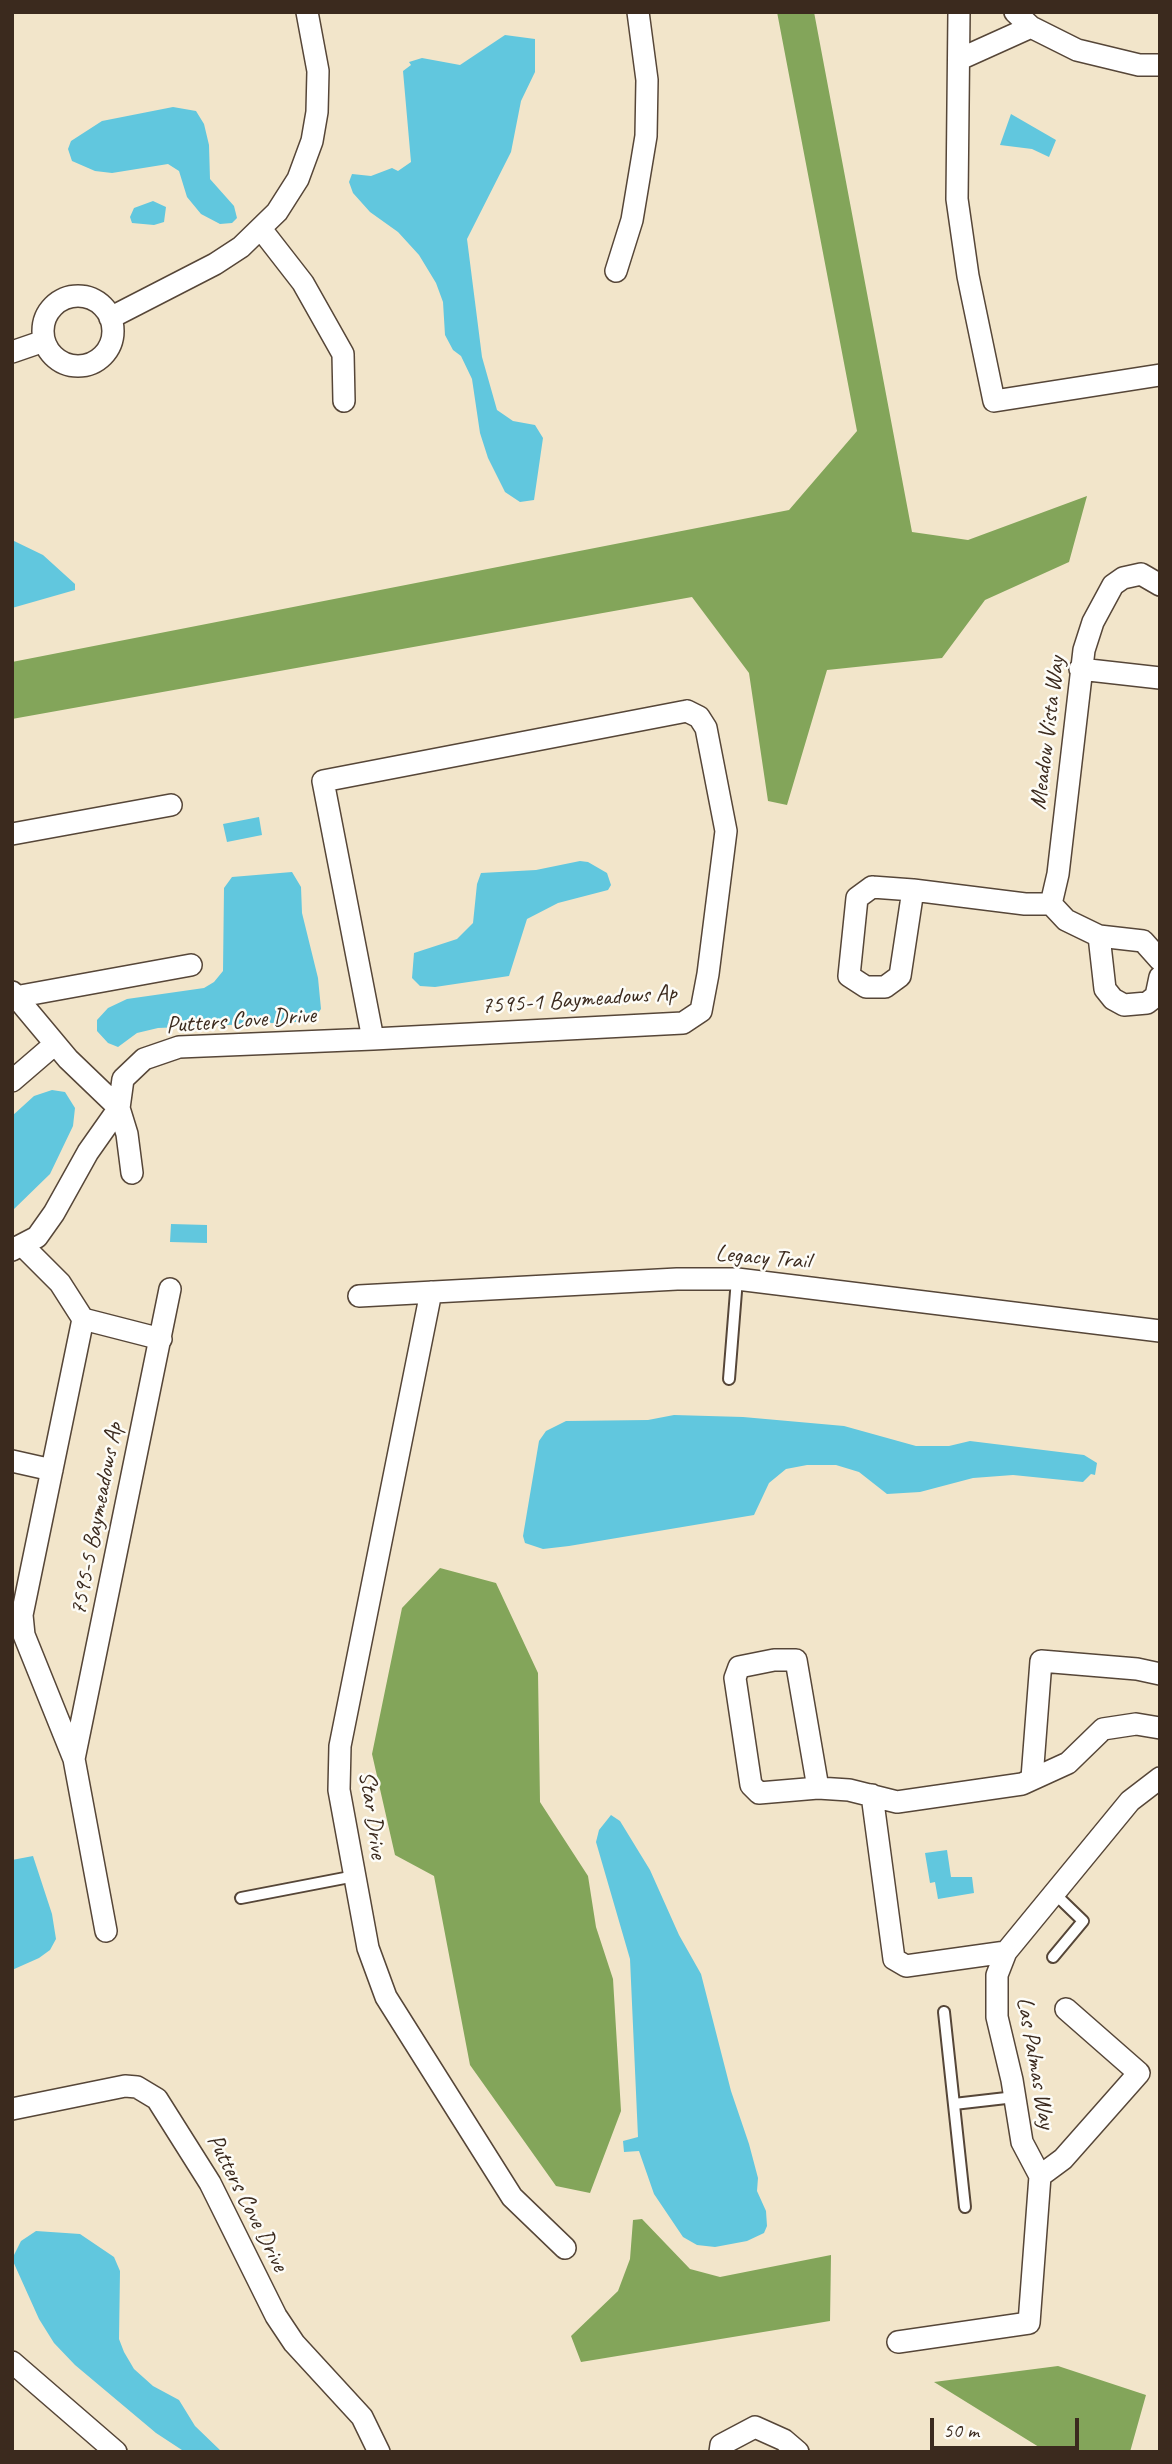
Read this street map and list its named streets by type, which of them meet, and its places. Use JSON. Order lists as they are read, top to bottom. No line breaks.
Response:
{"streets":{"street":["Meadow Vista Way","7595-1 Baymeadows Ap","Putters Cove Drive","Legacy Trail","7595-5 Baymeadows Ap","Star Drive","Las Palmas Way"]},"crossings":[["7595-1 Baymeadows Ap","Putters Cove Drive"],["Legacy Trail","Star Drive"]],"scale_bar":"50 m"}
